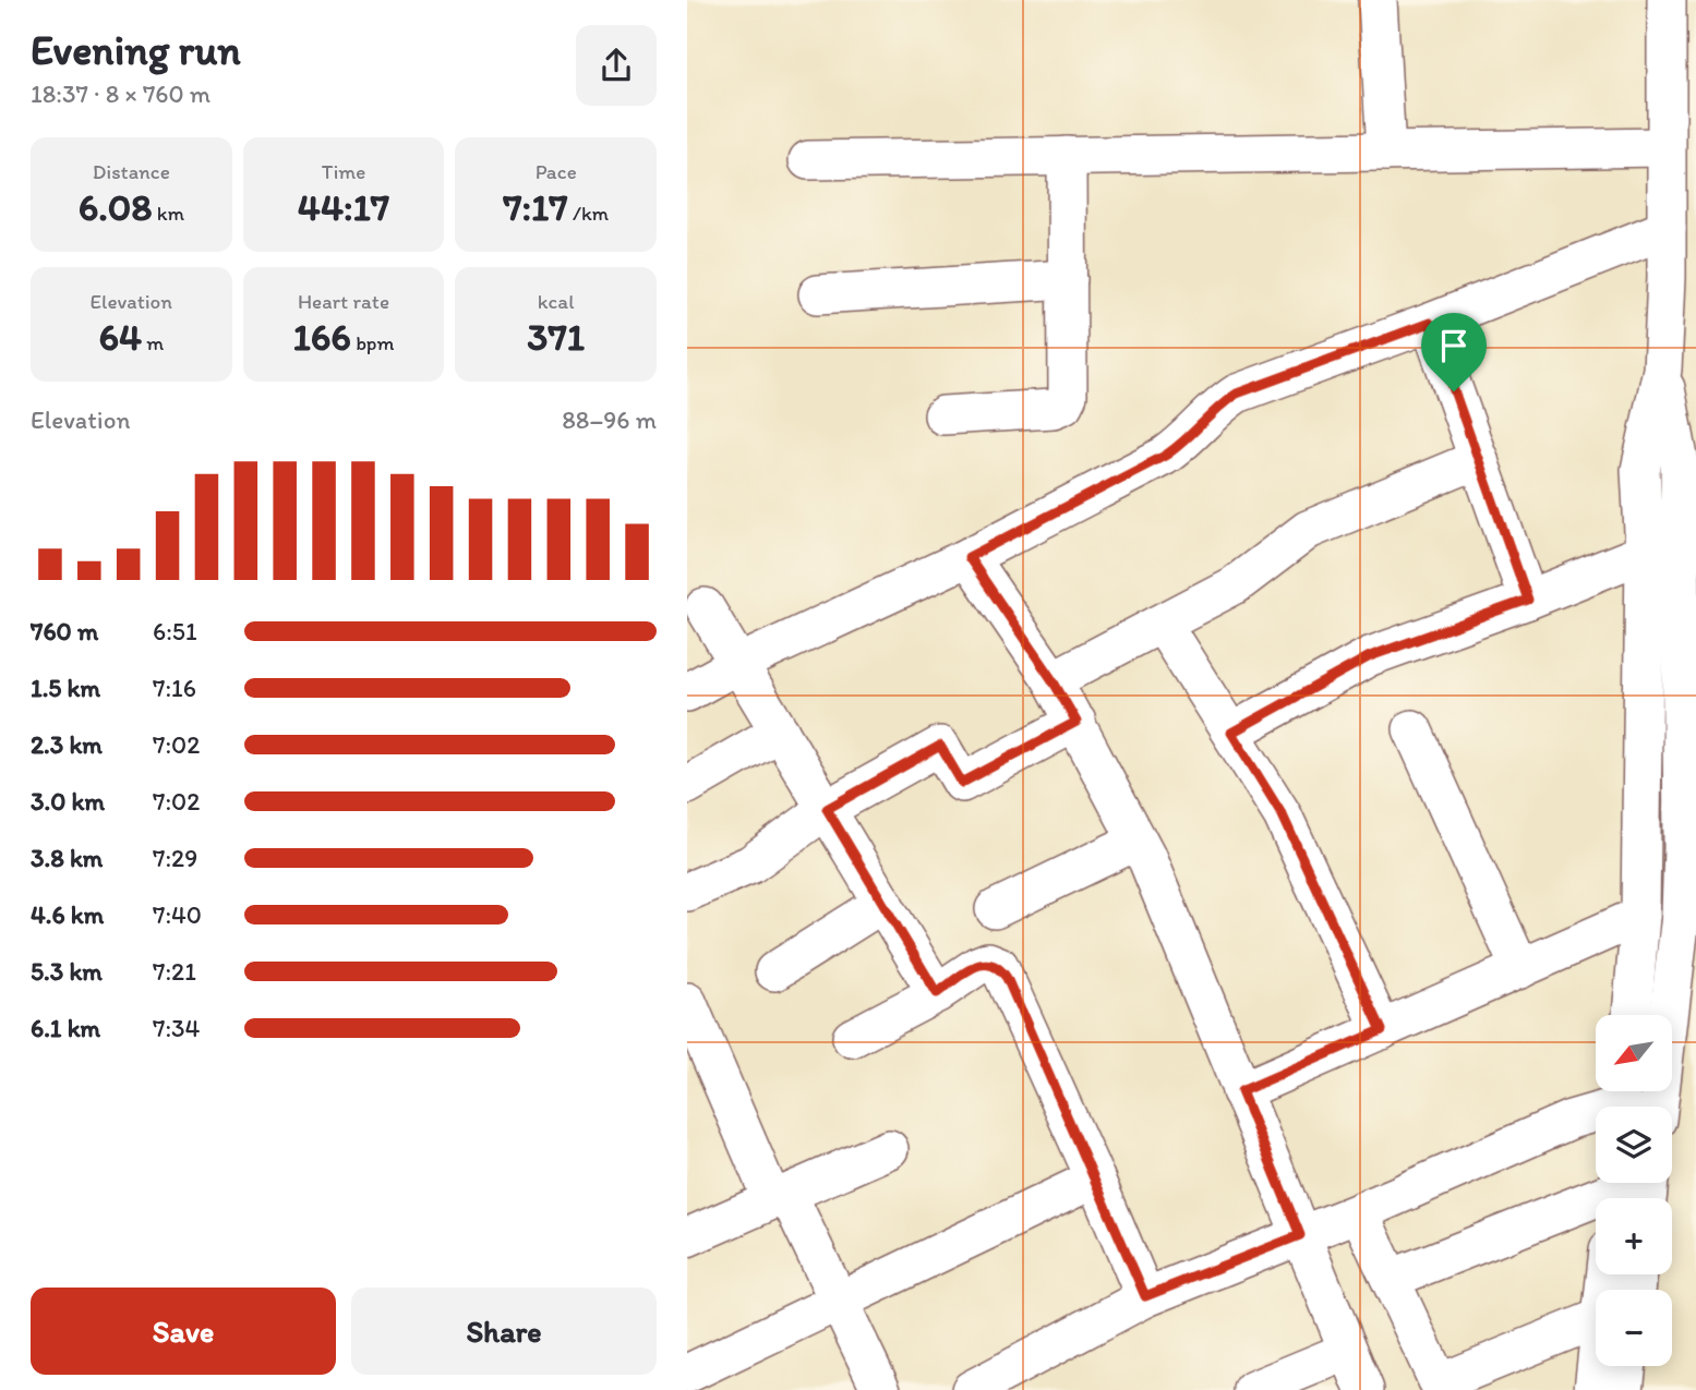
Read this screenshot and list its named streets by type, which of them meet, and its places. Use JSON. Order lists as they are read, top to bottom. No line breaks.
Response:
{"north":"bottom left","page":{"heading":["Evening run","18:37 · 8 × 760 m"],"stats":[["Distance","6.08 km"],["Time","44:17"],["Pace","7:17 /km"],["Elevation","64 m"],["Heart rate","166 bpm"],["kcal","371"]],"chart":["Elevation","88–96 m"],"list":[{"name":"760 m","note":"6:51"},{"name":"1.5 km","note":"7:16"},{"name":"2.3 km","note":"7:02"},{"name":"3.0 km","note":"7:02"},{"name":"3.8 km","note":"7:29"},{"name":"4.6 km","note":"7:40"},{"name":"5.3 km","note":"7:21"},{"name":"6.1 km","note":"7:34"}],"map_buttons":["+","−"],"buttons":["Save","Share"]}}
